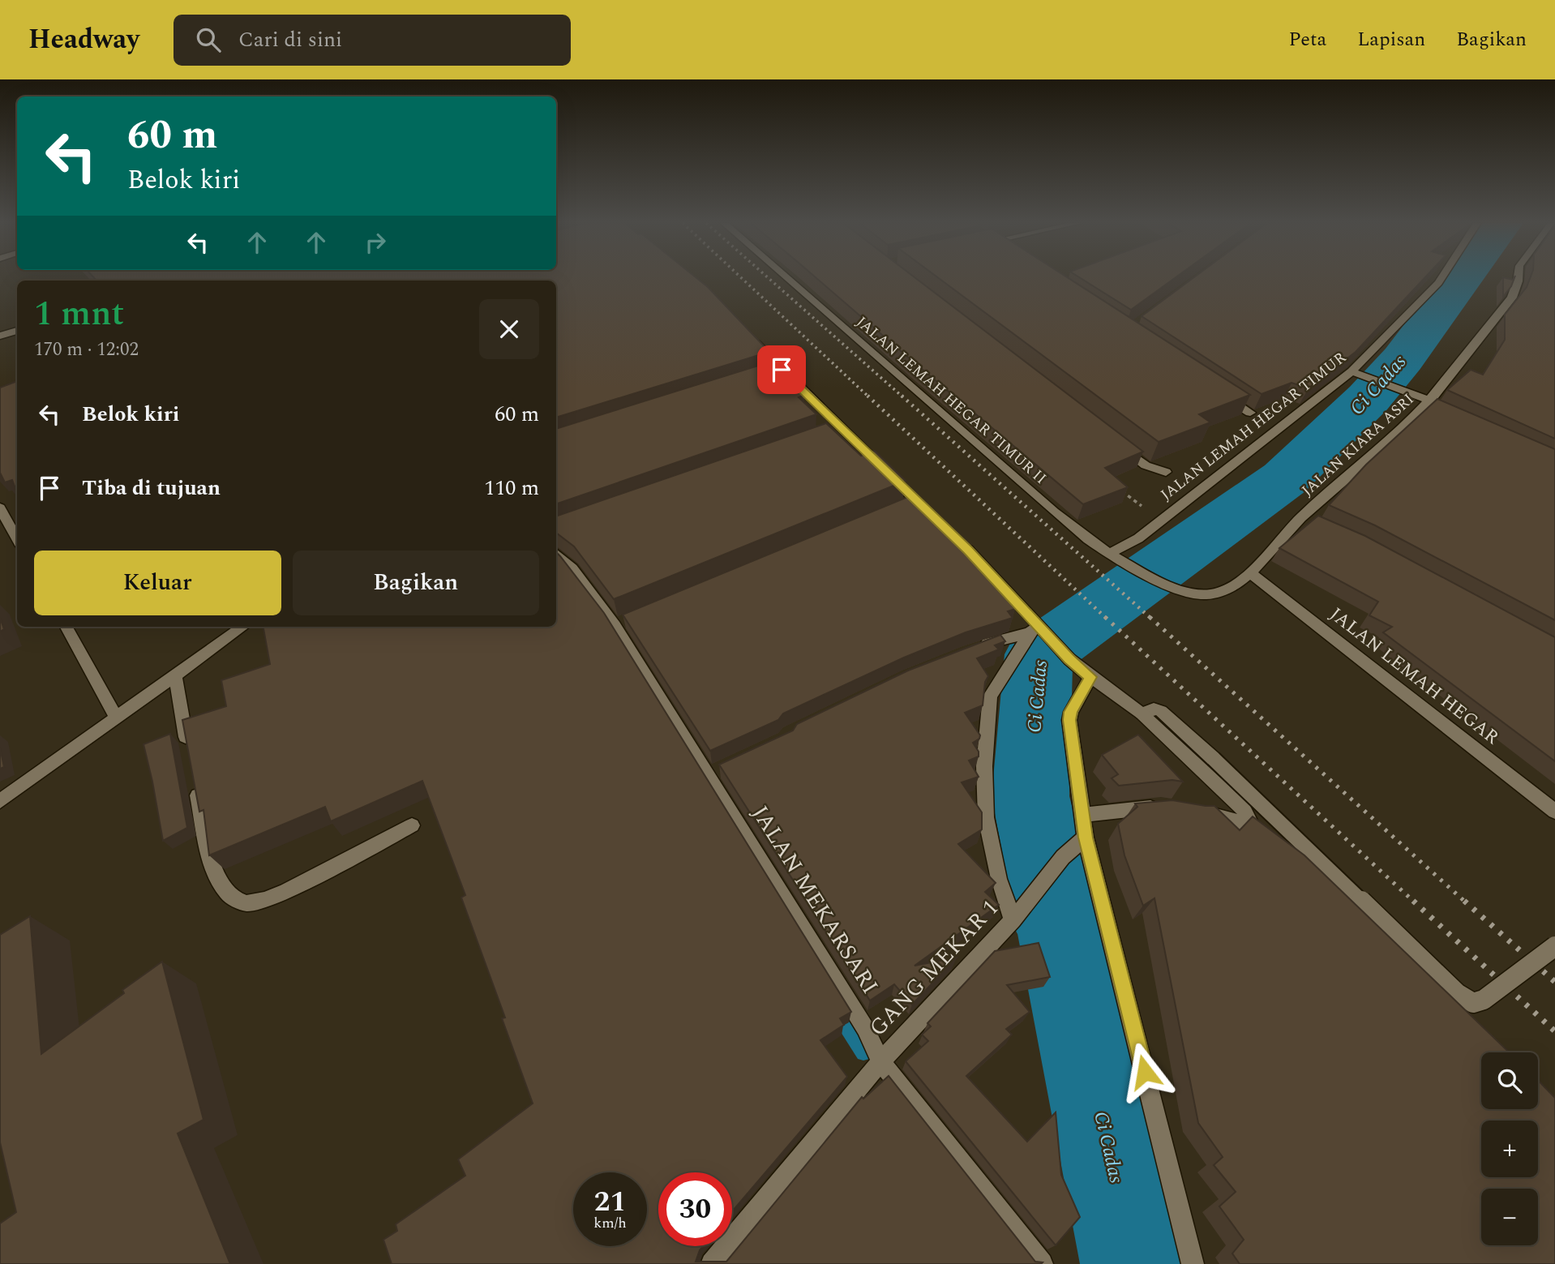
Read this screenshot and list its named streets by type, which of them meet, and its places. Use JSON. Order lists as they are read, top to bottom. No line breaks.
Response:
{"streets":{"street":["JALAN LEMAH HEGAR TIMUR II","JALAN LEMAH HEGAR TIMUR","JALAN KIARA ASRI","JALAN LEMAH HEGAR","JALAN MEKARSARI","GANG MEKAR 1"]},"crossings":[["JALAN LEMAH HEGAR TIMUR II","JALAN LEMAH HEGAR TIMUR"],["JALAN LEMAH HEGAR TIMUR II","JALAN KIARA ASRI"],["JALAN KIARA ASRI","JALAN LEMAH HEGAR"],["JALAN MEKARSARI","GANG MEKAR 1"]],"water":["Ci Cadas"],"page":{"header":"Headway","search":"Cari di sini","nav":["Peta","Lapisan","Bagikan"],"turn":["60 m","Belok kiri"],"heading":["1 mnt","170 m · 12:02"],"list":[{"name":"Belok kiri","value":"60 m"},{"name":"Tiba di tujuan","value":"110 m"}],"buttons":["Keluar","Bagikan"],"map_buttons":["+","−"],"speed":"21 km/h","limit":"30"}}
